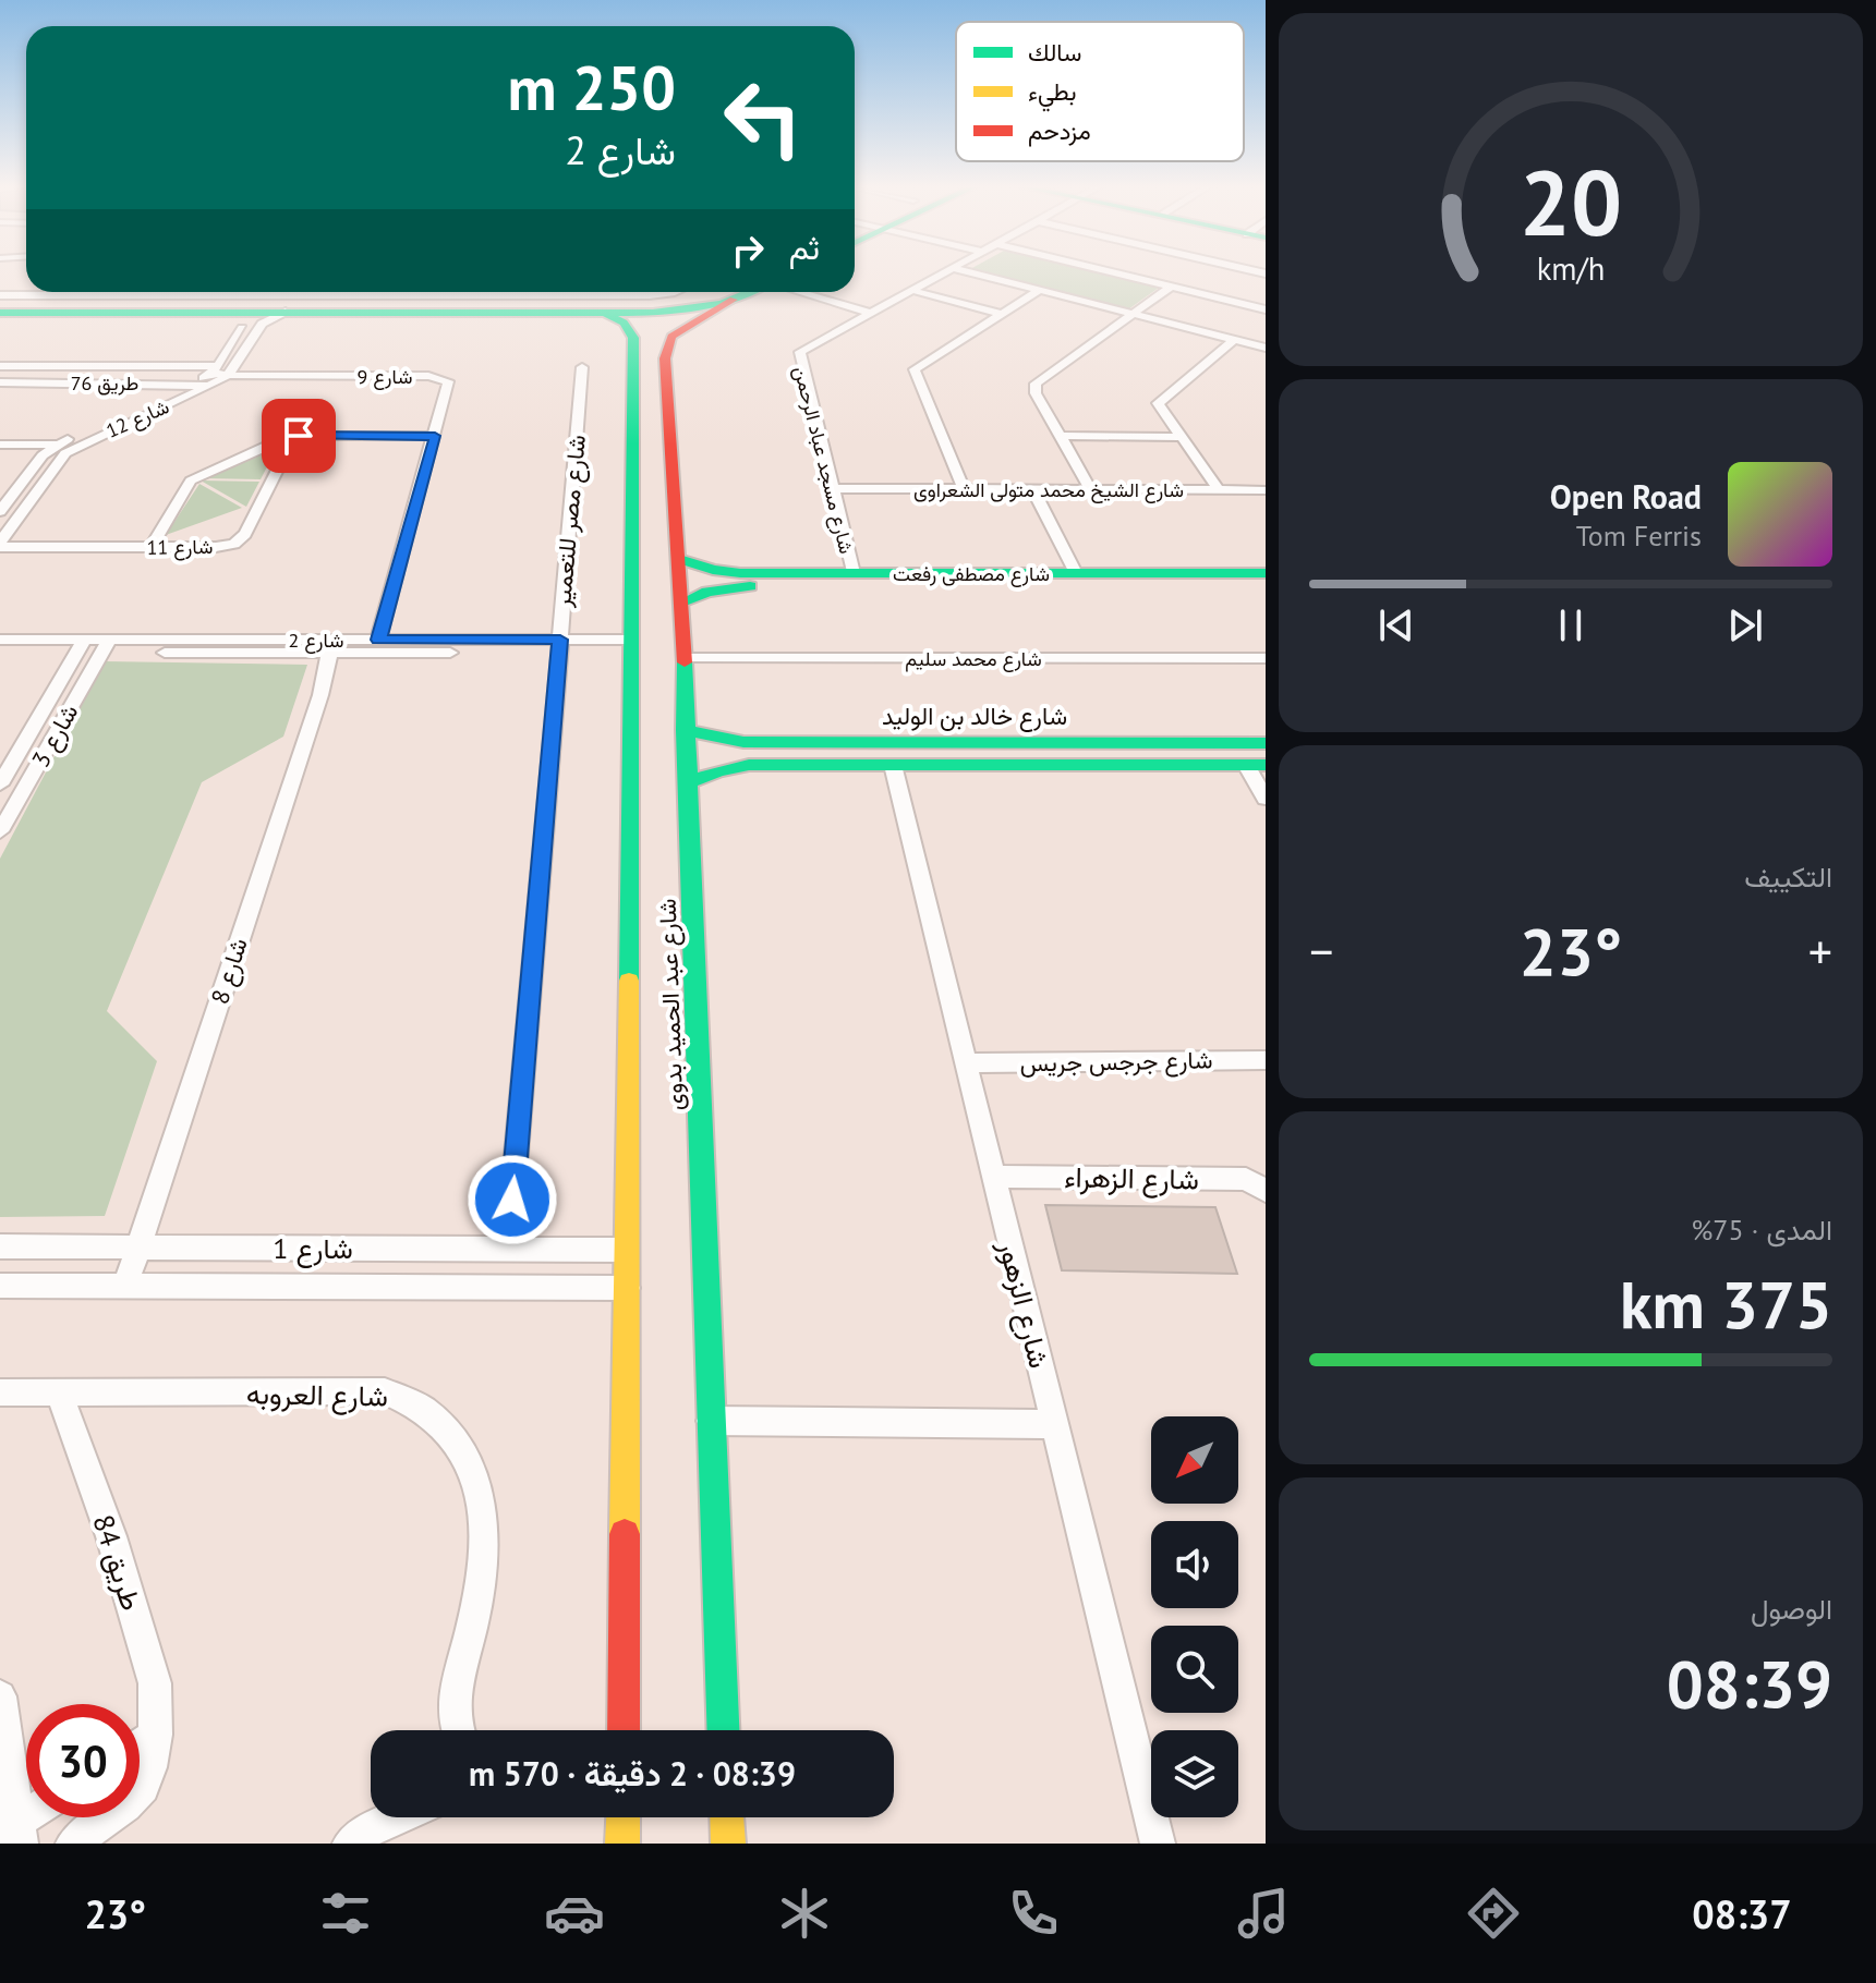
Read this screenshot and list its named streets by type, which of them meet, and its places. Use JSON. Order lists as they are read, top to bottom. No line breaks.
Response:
{"streets":{"main road":["شارع مصطفى رفعت","شارع خالد بن الوليد","شارع عبد الحميد بدوى"],"street":["شارع 9","طريق 76","شارع 12","شارع مسجد عباد الرحمن","شارع الشيخ محمد متولى الشعراوى","شارع مصر للتعمير","شارع 11","شارع 2","شارع محمد سليم","شارع 3","شارع 8","شارع جرجس جريس","شارع الزهراء","شارع 1","شارع الزهور","شارع العروبه","طريق 84"]},"crossings":[["شارع 9","شارع 12"],["شارع 9","شارع 2"],["طريق 76","شارع 12"],["شارع 12","شارع 11"],["شارع مسجد عباد الرحمن","شارع الشيخ محمد متولى الشعراوى"],["شارع مسجد عباد الرحمن","شارع مصطفى رفعت"],["شارع مصر للتعمير","شارع 2"],["شارع مصر للتعمير","شارع 1"],["شارع مصطفى رفعت","شارع عبد الحميد بدوى"],["شارع 2","شارع 3"],["شارع 2","شارع 8"],["شارع 2","شارع عبد الحميد بدوى"],["شارع محمد سليم","شارع عبد الحميد بدوى"],["شارع خالد بن الوليد","شارع عبد الحميد بدوى"],["شارع خالد بن الوليد","شارع الزهور"],["شارع 8","شارع 1"],["شارع عبد الحميد بدوى","شارع 1"],["شارع جرجس جريس","شارع الزهور"],["شارع الزهراء","شارع الزهور"],["شارع العروبه","طريق 84"]],"legend":["سالك","بطيء","مزدحم"],"north":"bottom left","page":{"turn":["250 m","شارع 2"],"then":"ثم","song":["Open Road","Tom Ferris"],"tile":["التكييف",["المدى · 75%","375 km"],["الوصول","08:39"]],"heat":["−","23°","+"],"limit":"30","trip":"08:39 · 2 دقيقة · 570 m","tabs":["08:37","23°"],"gauge":["20","km/h"]}}
